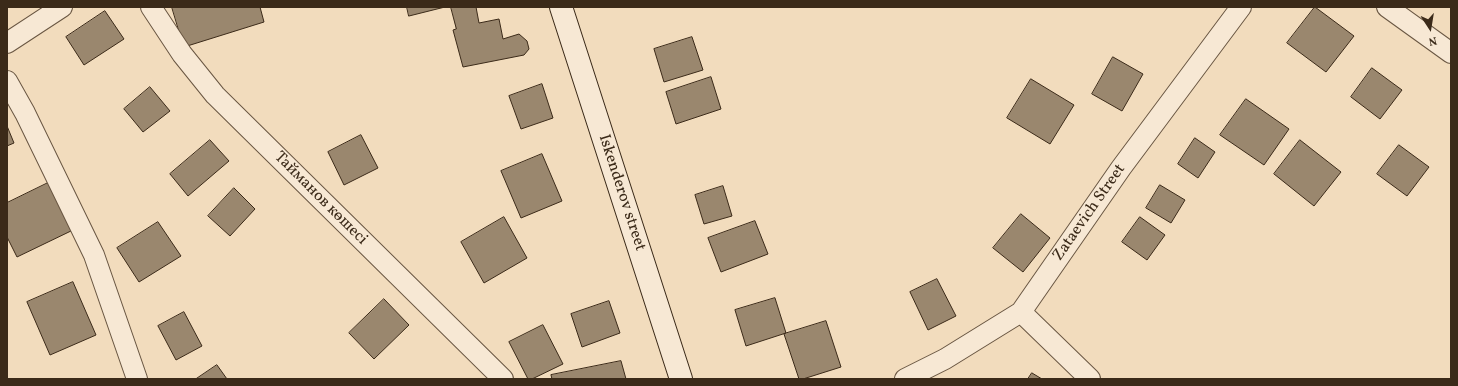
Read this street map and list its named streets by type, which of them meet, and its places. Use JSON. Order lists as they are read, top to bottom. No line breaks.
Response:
{"streets":{"street":["Iskenderov street","Тайманов көшесі","Zataevich Street"]},"north":"bottom"}
